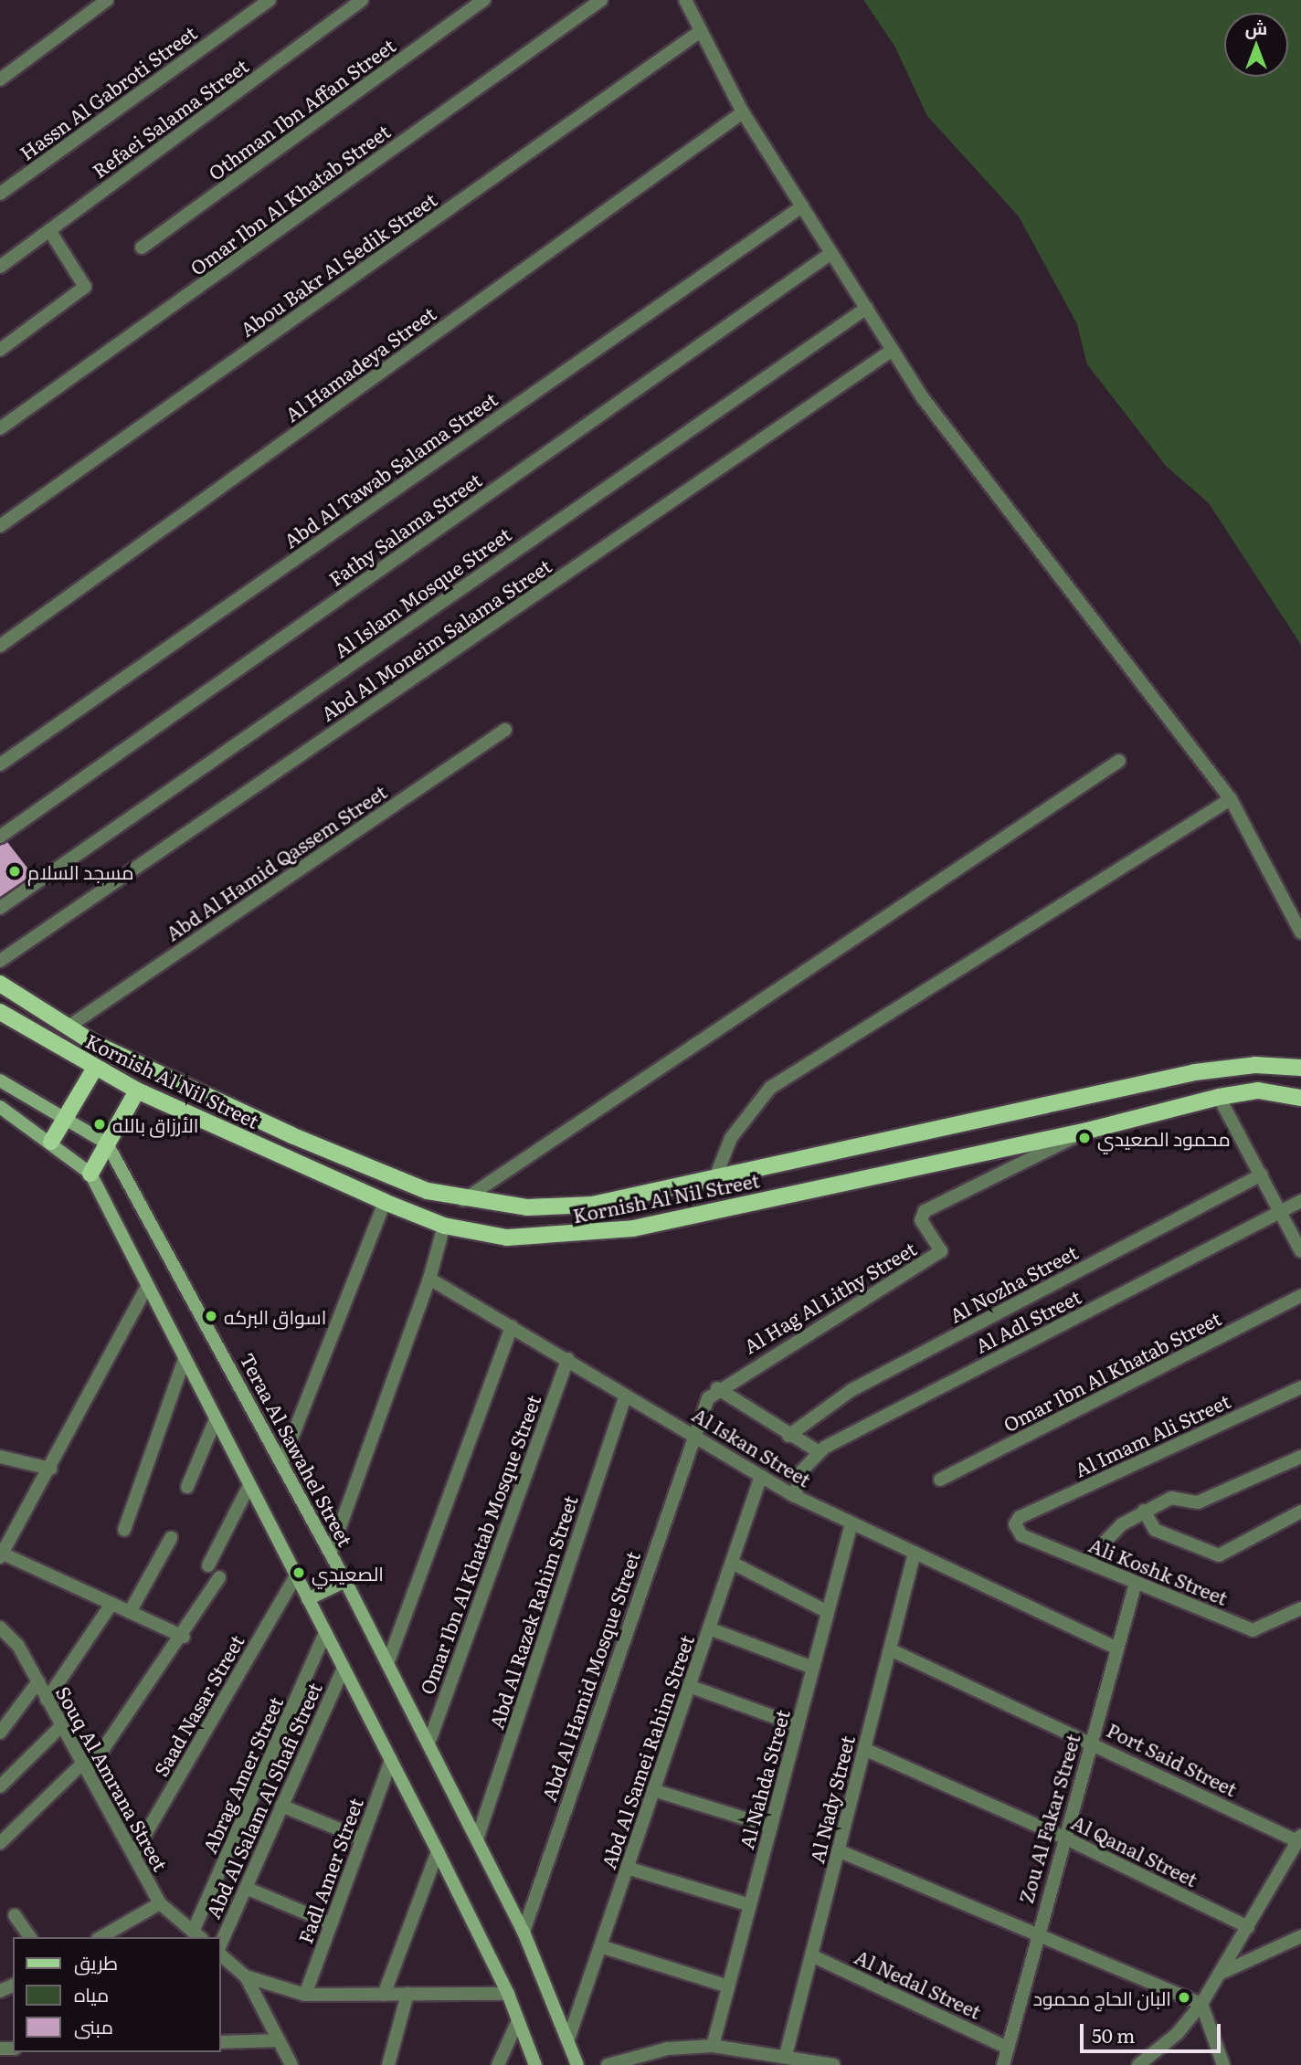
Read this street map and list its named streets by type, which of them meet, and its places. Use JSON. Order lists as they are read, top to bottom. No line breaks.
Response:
{"streets":{"main road":["Kornish Al Nil Street","Teraa Al Sawahel Street"],"street":["Hassn Al Gabroti Street","Othman Ibn Affan Street","Refaei Salama Street","Omar Ibn Al Khatab Street","Abou Bakr Al Sedik Street","Al Hamadeya Street","Abd Al Tawab Salama Street","Fathy Salama Street","Al Islam Mosque Street","Abd Al Moneim Salama Street","Abd Al Hamid Qassem Street","Al Nozha Street","Al Hag Al Lithy Street","Al Adl Street","Al Imam Ali Street","Al Iskan Street","Omar Ibn Al Khatab Mosque Street","Ali Koshk Street","Abd Al Razek Rahim Street","Abd Al Hamid Mosque Street","Saad Nasar Street","Abd Al Samei Rahim Street","Port Said Street","Abrag Amer Street","Souq Al Amrana Street","Al Nahda Street","Al Nady Street","Abd Al Salam Al Shafi Street","Zou Al Fakar Street","Al Qanal Street","Fadl Amer Street","Al Nedal Street"]},"crossings":[["Abd Al Hamid Qassem Street","Kornish Al Nil Street"],["Kornish Al Nil Street","Al Hag Al Lithy Street"],["Al Hag Al Lithy Street","Al Iskan Street"],["Al Hag Al Lithy Street","Abd Al Hamid Mosque Street"],["Al Adl Street","Al Iskan Street"],["Al Imam Ali Street","Ali Koshk Street"],["Al Iskan Street","Omar Ibn Al Khatab Mosque Street"],["Al Iskan Street","Abd Al Razek Rahim Street"],["Al Iskan Street","Abd Al Hamid Mosque Street"],["Al Iskan Street","Abd Al Samei Rahim Street"],["Al Iskan Street","Al Nahda Street"],["Al Iskan Street","Al Nady Street"],["Al Iskan Street","Zou Al Fakar Street"],["Teraa Al Sawahel Street","Omar Ibn Al Khatab Mosque Street"],["Teraa Al Sawahel Street","Abd Al Razek Rahim Street"],["Teraa Al Sawahel Street","Abd Al Hamid Mosque Street"],["Teraa Al Sawahel Street","Abd Al Samei Rahim Street"],["Ali Koshk Street","Zou Al Fakar Street"],["Saad Nasar Street","Souq Al Amrana Street"],["Port Said Street","Al Nady Street"],["Port Said Street","Zou Al Fakar Street"],["Abrag Amer Street","Souq Al Amrana Street"],["Al Nady Street","Al Qanal Street"],["Al Nady Street","Al Nedal Street"],["Zou Al Fakar Street","Al Qanal Street"],["Zou Al Fakar Street","Al Nedal Street"]],"places":["مسجد السلام","الأرزاق بالله","محمود الصعيدي","اسواق البركه","الصعيدي","البان الحاج محمود"],"legend":["طريق","مياه","مبنى"],"scale_bar":"50 m","north":"top"}
